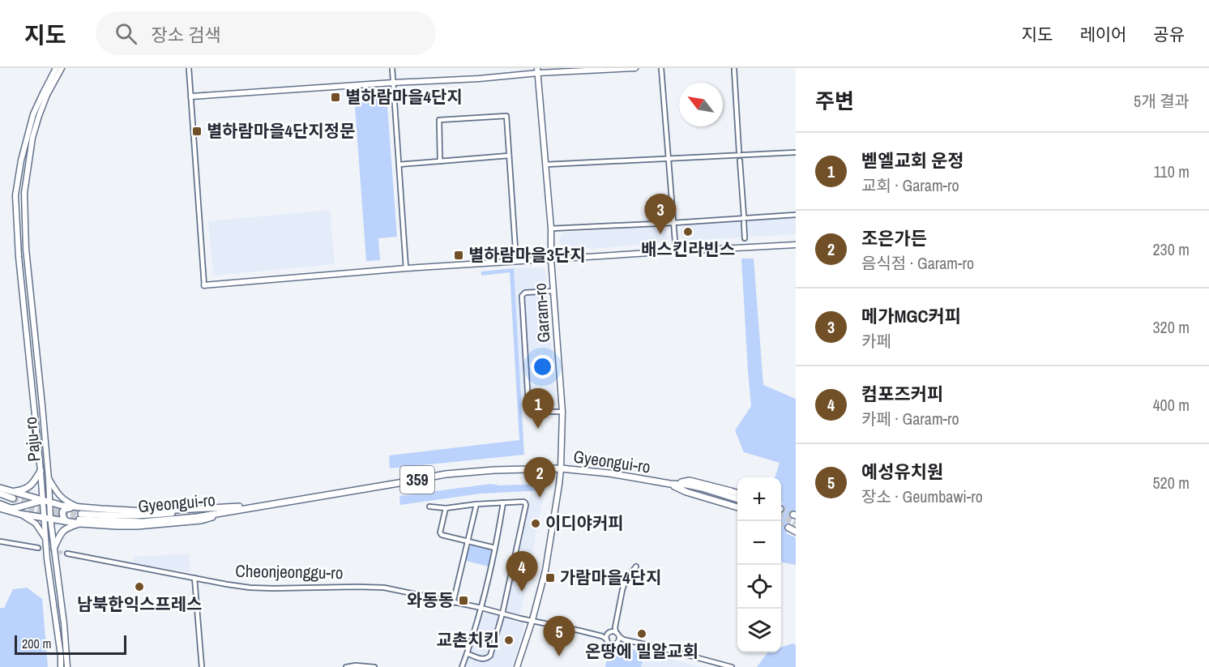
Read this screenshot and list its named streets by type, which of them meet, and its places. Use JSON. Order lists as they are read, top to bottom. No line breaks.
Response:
{"streets":{"main road":["Gyeongui-ro","359"],"street":["Garam-ro","Paju-ro","Cheonjeonggu-ro"]},"crossings":[["Garam-ro","Gyeongui-ro"],["Garam-ro","Cheonjeonggu-ro"]],"places":{"transit":["별하람마을4단지","별하람마을4단지정문","별하람마을3단지","가람마을4단지","와동동"],"other":["배스킨라빈스","이디야커피","남북한익스프레스","온땅에 밀알교회","교촌치킨"]},"scale_bar":"200 m","north":"top left","page":{"header":"지도","search":"장소 검색","nav":["지도","레이어","공유"],"heading":["주변","5개 결과"],"list":[{"mark":"1","name":"벧엘교회 운정","note":"교회 · Garam-ro","value":"110 m"},{"mark":"2","name":"조은가든","note":"음식점 · Garam-ro","value":"230 m"},{"mark":"3","name":"메가MGC커피","note":"카페","value":"320 m"},{"mark":"4","name":"컴포즈커피","note":"카페 · Garam-ro","value":"400 m"},{"mark":"5","name":"예성유치원","note":"장소 · Geumbawi-ro","value":"520 m"}],"pins":["3","1","2","4","5"],"map_buttons":["+","−"],"scale":"200 m"}}
